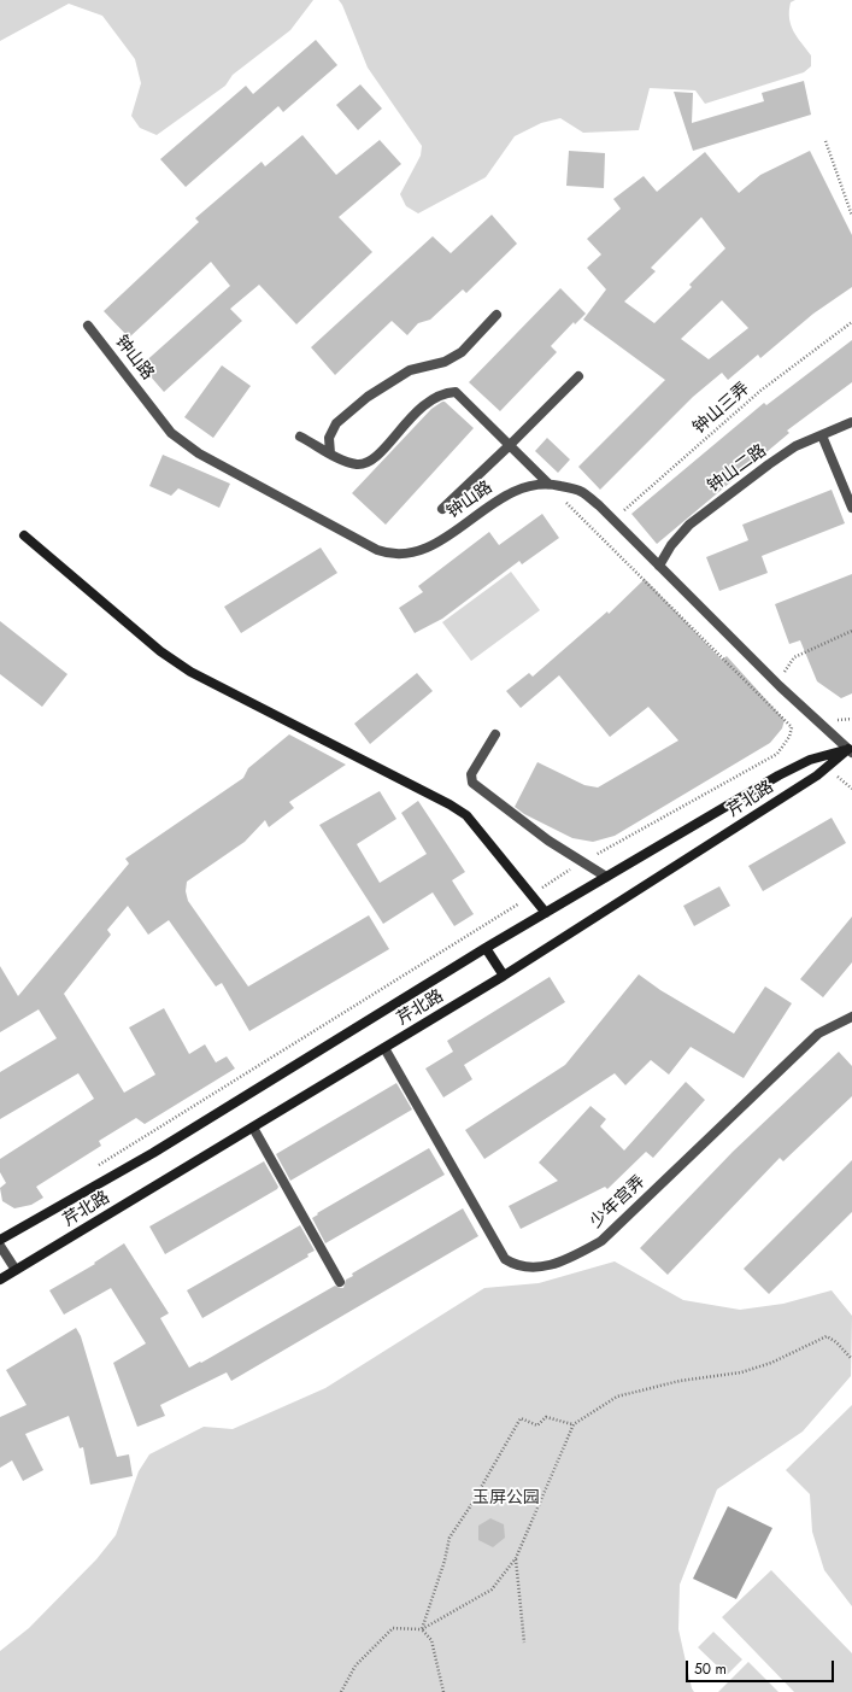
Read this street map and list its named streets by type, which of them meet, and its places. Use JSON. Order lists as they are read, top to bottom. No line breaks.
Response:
{"streets":{"main road":["芹北路"],"street":["钟山路","钟山二路","少年宫弄"],"path":["钟山三弄"]},"crossings":[["芹北路","少年宫弄"]],"parks":["玉屏公园"],"scale_bar":"50 m"}
